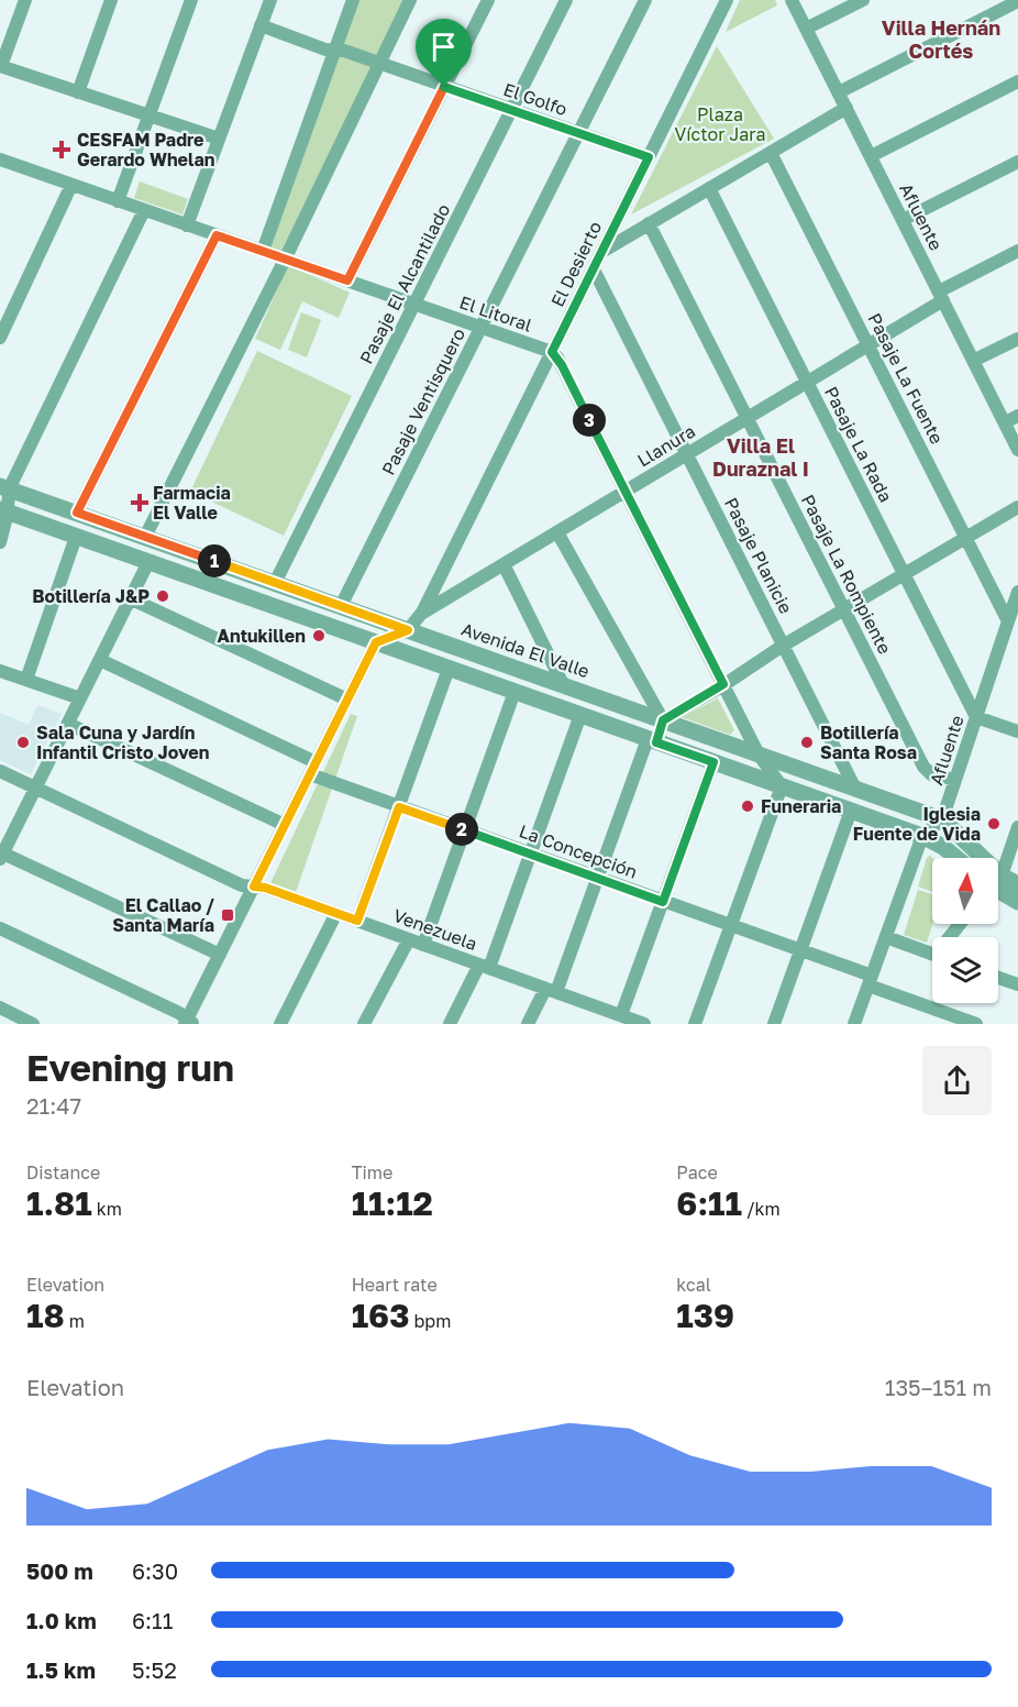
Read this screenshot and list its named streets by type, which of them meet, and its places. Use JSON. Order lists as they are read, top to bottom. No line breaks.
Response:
{"streets":{"street":["El Golfo","Afluente","El Desierto","Pasaje El Alcantilado","El Litoral","Pasaje La Fuente","Pasaje Ventisquero","Pasaje La Rada","Llanura","Pasaje Planicie","Pasaje La Rompiente","Avenida El Valle","La Concepción","Venezuela"]},"crossings":[["El Golfo","El Desierto"],["El Golfo","Pasaje El Alcantilado"],["El Golfo","Pasaje Ventisquero"],["Afluente","Pasaje La Fuente"],["Afluente","Pasaje La Rada"],["Afluente","Llanura"],["Afluente","Pasaje La Rompiente"],["Afluente","Avenida El Valle"],["El Desierto","El Litoral"],["El Desierto","Llanura"],["El Desierto","Pasaje Planicie"],["Pasaje El Alcantilado","El Litoral"],["Pasaje El Alcantilado","Avenida El Valle"],["El Litoral","Pasaje Ventisquero"],["Pasaje La Fuente","Llanura"],["Pasaje Ventisquero","Avenida El Valle"],["Pasaje La Rada","Llanura"],["Llanura","Pasaje Planicie"],["Llanura","Pasaje La Rompiente"],["Llanura","Avenida El Valle"],["Pasaje Planicie","Avenida El Valle"]],"districts":["Villa Hernán Cortés","Villa El Duraznal I"],"parks":["Plaza Víctor Jara"],"places":{"health":["CESFAM Padre Gerardo Whelan","Farmacia El Valle"],"other":["Botillería J&P","Antukillen","Sala Cuna y Jardín Infantil Cristo Joven","Botillería Santa Rosa","Funeraria","Iglesia Fuente de Vida"],"transit":["El Callao / Santa María"]},"north":"top","page":{"pins":["3","1","2"],"heading":["Evening run","21:47"],"stats":[["Distance","1.81 km"],["Time","11:12"],["Pace","6:11 /km"],["Elevation","18 m"],["Heart rate","163 bpm"],["kcal","139"]],"chart":["Elevation","135–151 m"],"list":[{"name":"500 m","note":"6:30"},{"name":"1.0 km","note":"6:11"},{"name":"1.5 km","note":"5:52"}]}}
